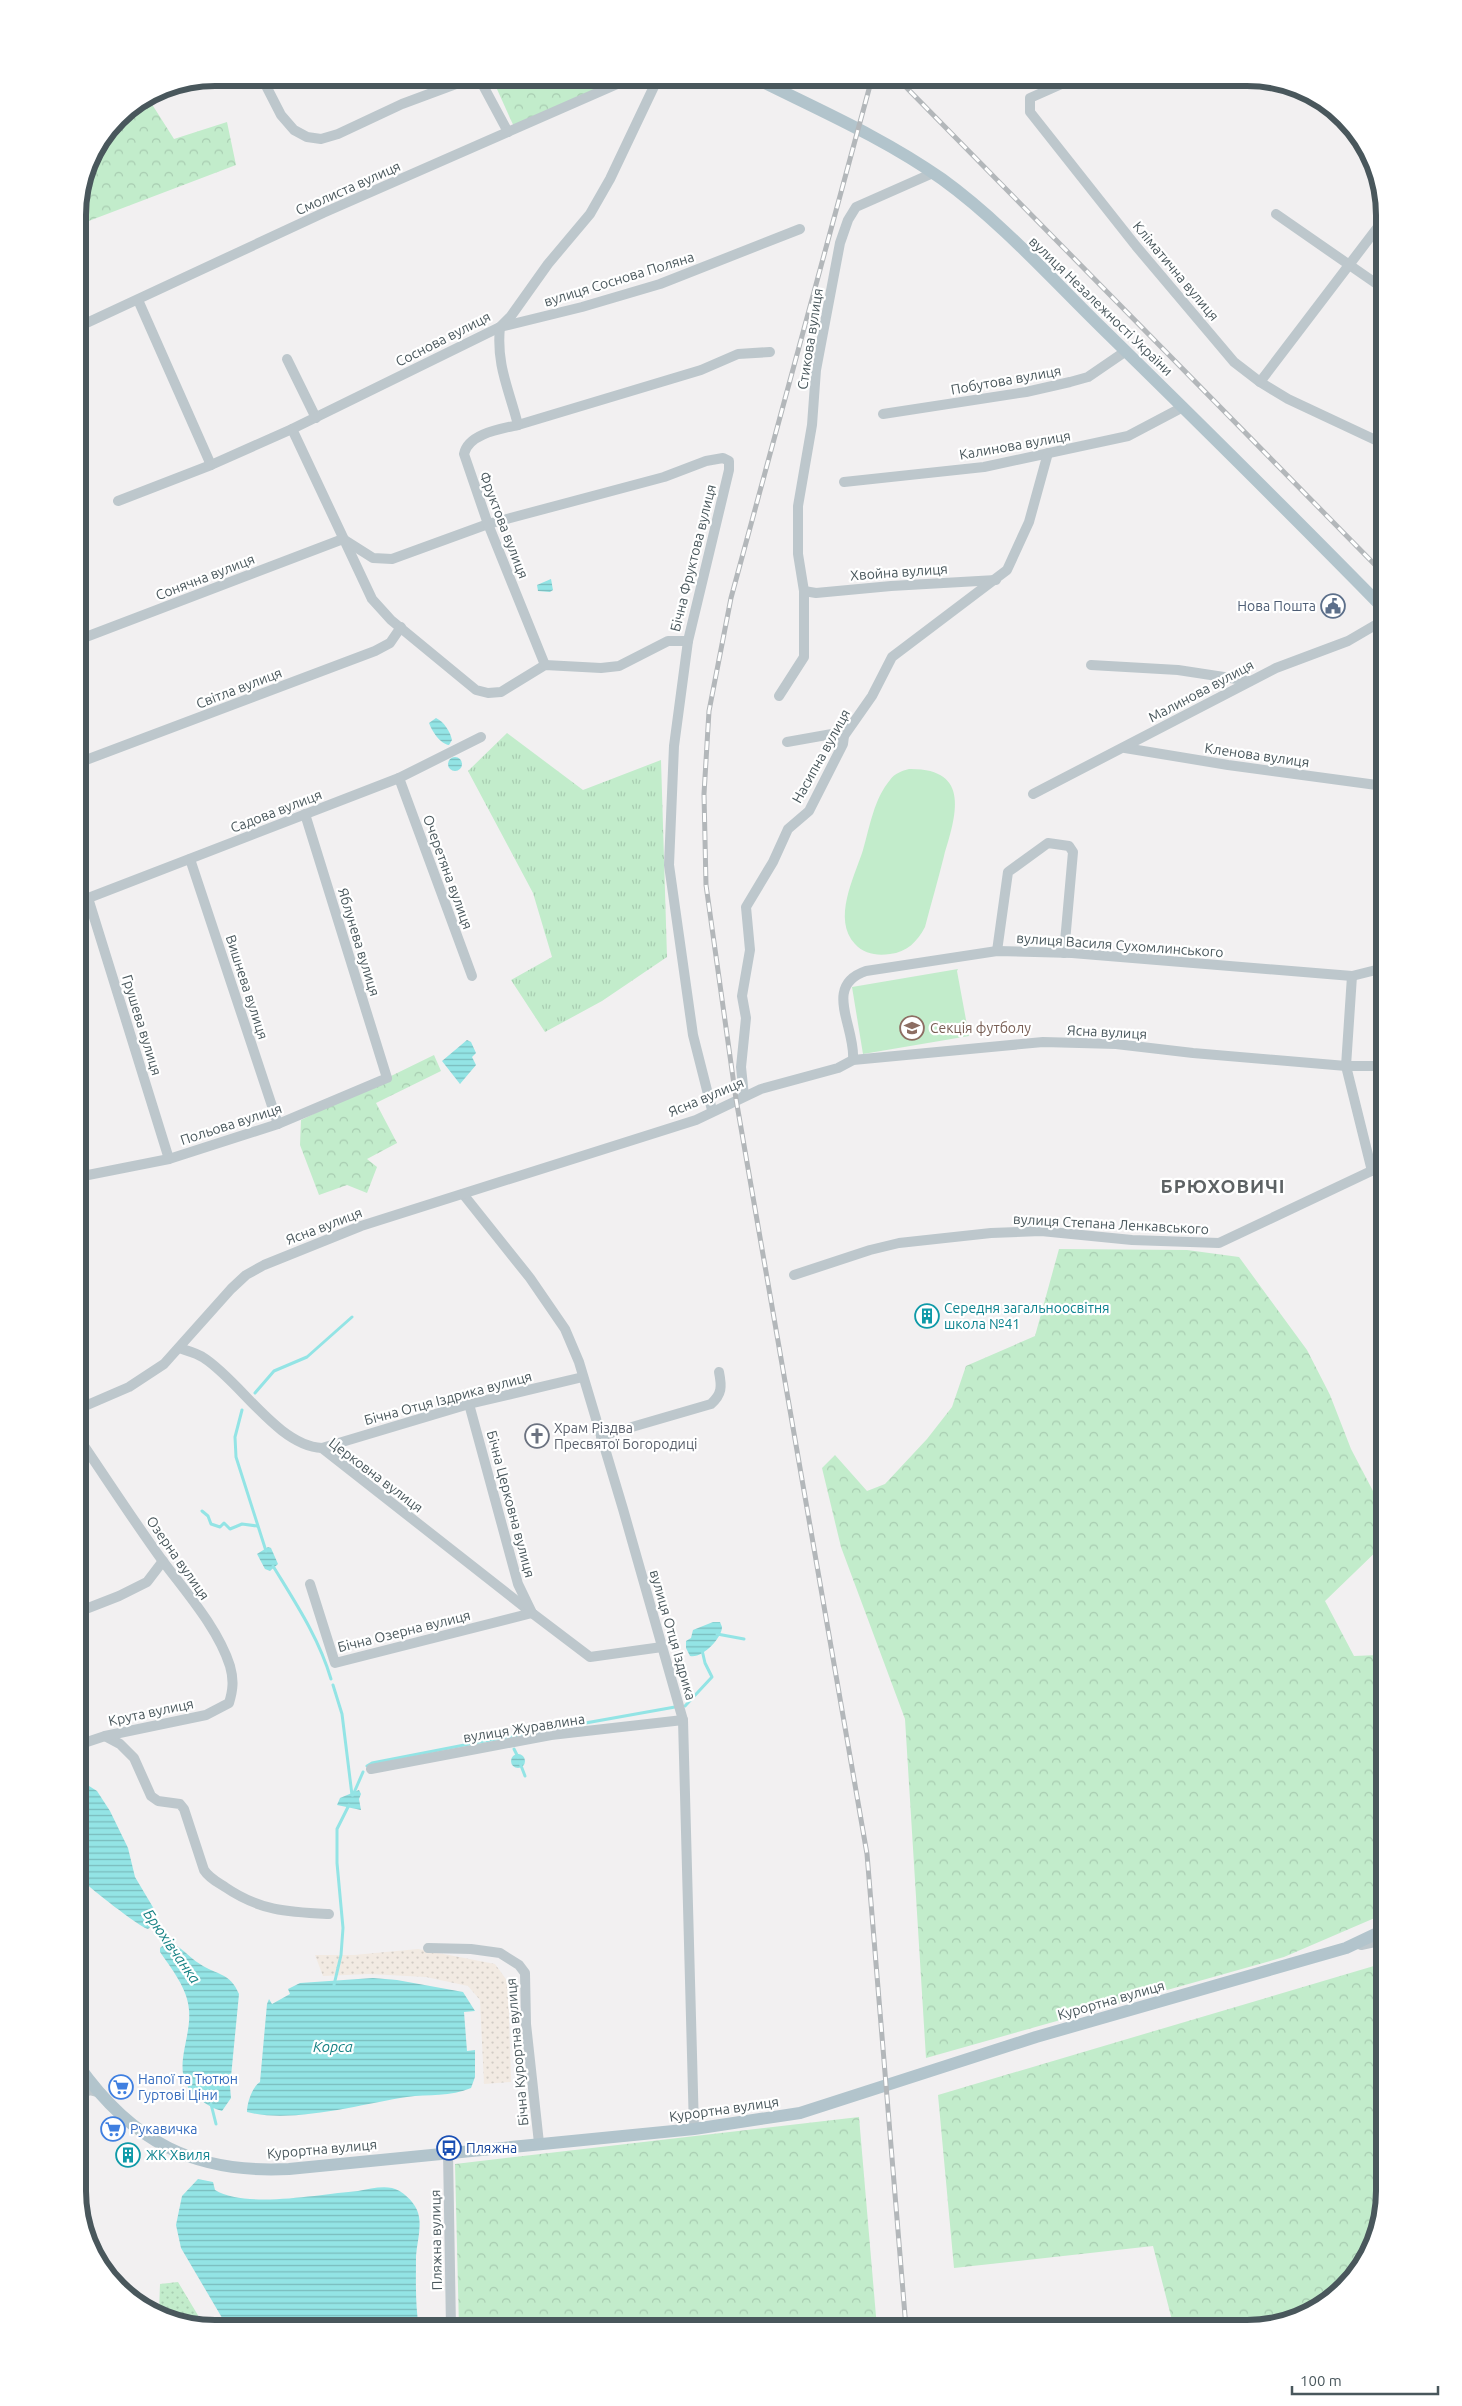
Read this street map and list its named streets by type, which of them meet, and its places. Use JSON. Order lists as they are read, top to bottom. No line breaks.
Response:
{"streets":{"main road":["вулиця Незалежності України","Курортна вулиця"],"street":["Смолиста вулиця","Кліматична вулиця","вулиця Соснова Поляна","Соснова вулиця","Стикова вулиця","Побутова вулиця","Калинова вулиця","Фруктова вулиця","Бічна Фруктова вулиця","Хвойна вулиця","Сонячна вулиця","Світла вулиця","Малинова вулиця","Кленова вулиця","Насипна вулиця","Садова вулиця","Очеретяна вулиця","Яблунева вулиця","вулиця Василя Сухомлинського","Вишнева вулиця","Грушева вулиця","Ясна вулиця","Польова вулиця","вулиця Степана Ленкавського","Бічна Отця Іздрика вулиця","Церковна вулиця","Бічна Церковна вулиця","Озерна вулиця","Бічна Озерна вулиця","вулиця Отця Іздрика","Крута вулиця","вулиця Журавлина","Бічна Курортна вулиця","Пляжна вулиця"]},"crossings":[["вулиця Соснова Поляна","Соснова вулиця"],["вулиця Незалежності України","Стикова вулиця"],["вулиця Незалежності України","Побутова вулиця"],["вулиця Незалежності України","Калинова вулиця"],["Стикова вулиця","Хвойна вулиця"],["Калинова вулиця","Насипна вулиця"],["Фруктова вулиця","Бічна Фруктова вулиця"],["Бічна Фруктова вулиця","Сонячна вулиця"],["Хвойна вулиця","Насипна вулиця"],["Малинова вулиця","Кленова вулиця"],["Насипна вулиця","Ясна вулиця"],["Садова вулиця","Очеретяна вулиця"],["Садова вулиця","Яблунева вулиця"],["Садова вулиця","Вишнева вулиця"],["Садова вулиця","Грушева вулиця"],["Яблунева вулиця","Польова вулиця"],["вулиця Василя Сухомлинського","Ясна вулиця"],["Вишнева вулиця","Польова вулиця"],["Грушева вулиця","Польова вулиця"],["Ясна вулиця","Церковна вулиця"],["Ясна вулиця","вулиця Отця Іздрика"],["Бічна Отця Іздрика вулиця","Церковна вулиця"],["Бічна Отця Іздрика вулиця","Бічна Церковна вулиця"],["Бічна Отця Іздрика вулиця","вулиця Отця Іздрика"],["Церковна вулиця","Бічна Церковна вулиця"],["Церковна вулиця","Бічна Озерна вулиця"],["Бічна Церковна вулиця","Бічна Озерна вулиця"],["Бічна Церковна вулиця","вулиця Отця Іздрика"],["Озерна вулиця","Крута вулиця"],["вулиця Отця Іздрика","вулиця Журавлина"],["вулиця Отця Іздрика","Курортна вулиця"],["Курортна вулиця","Бічна Курортна вулиця"],["Курортна вулиця","Пляжна вулиця"]],"districts":["БРЮХОВИЧІ"],"water":["Брюхівчанка","Корса"],"places":{"public building":["Нова Пошта"],"school or university":["Секція футболу"],"building":["Середня загальноосвітня школа №41","ЖК Хвиля"],"church":["Храм Різдва Пресвятої Богородиці"],"supermarket":["Напої та Тютюн Гуртові Ціни","Рукавичка"],"bus stop":["Пляжна"]},"scale_bar":"100 m"}
